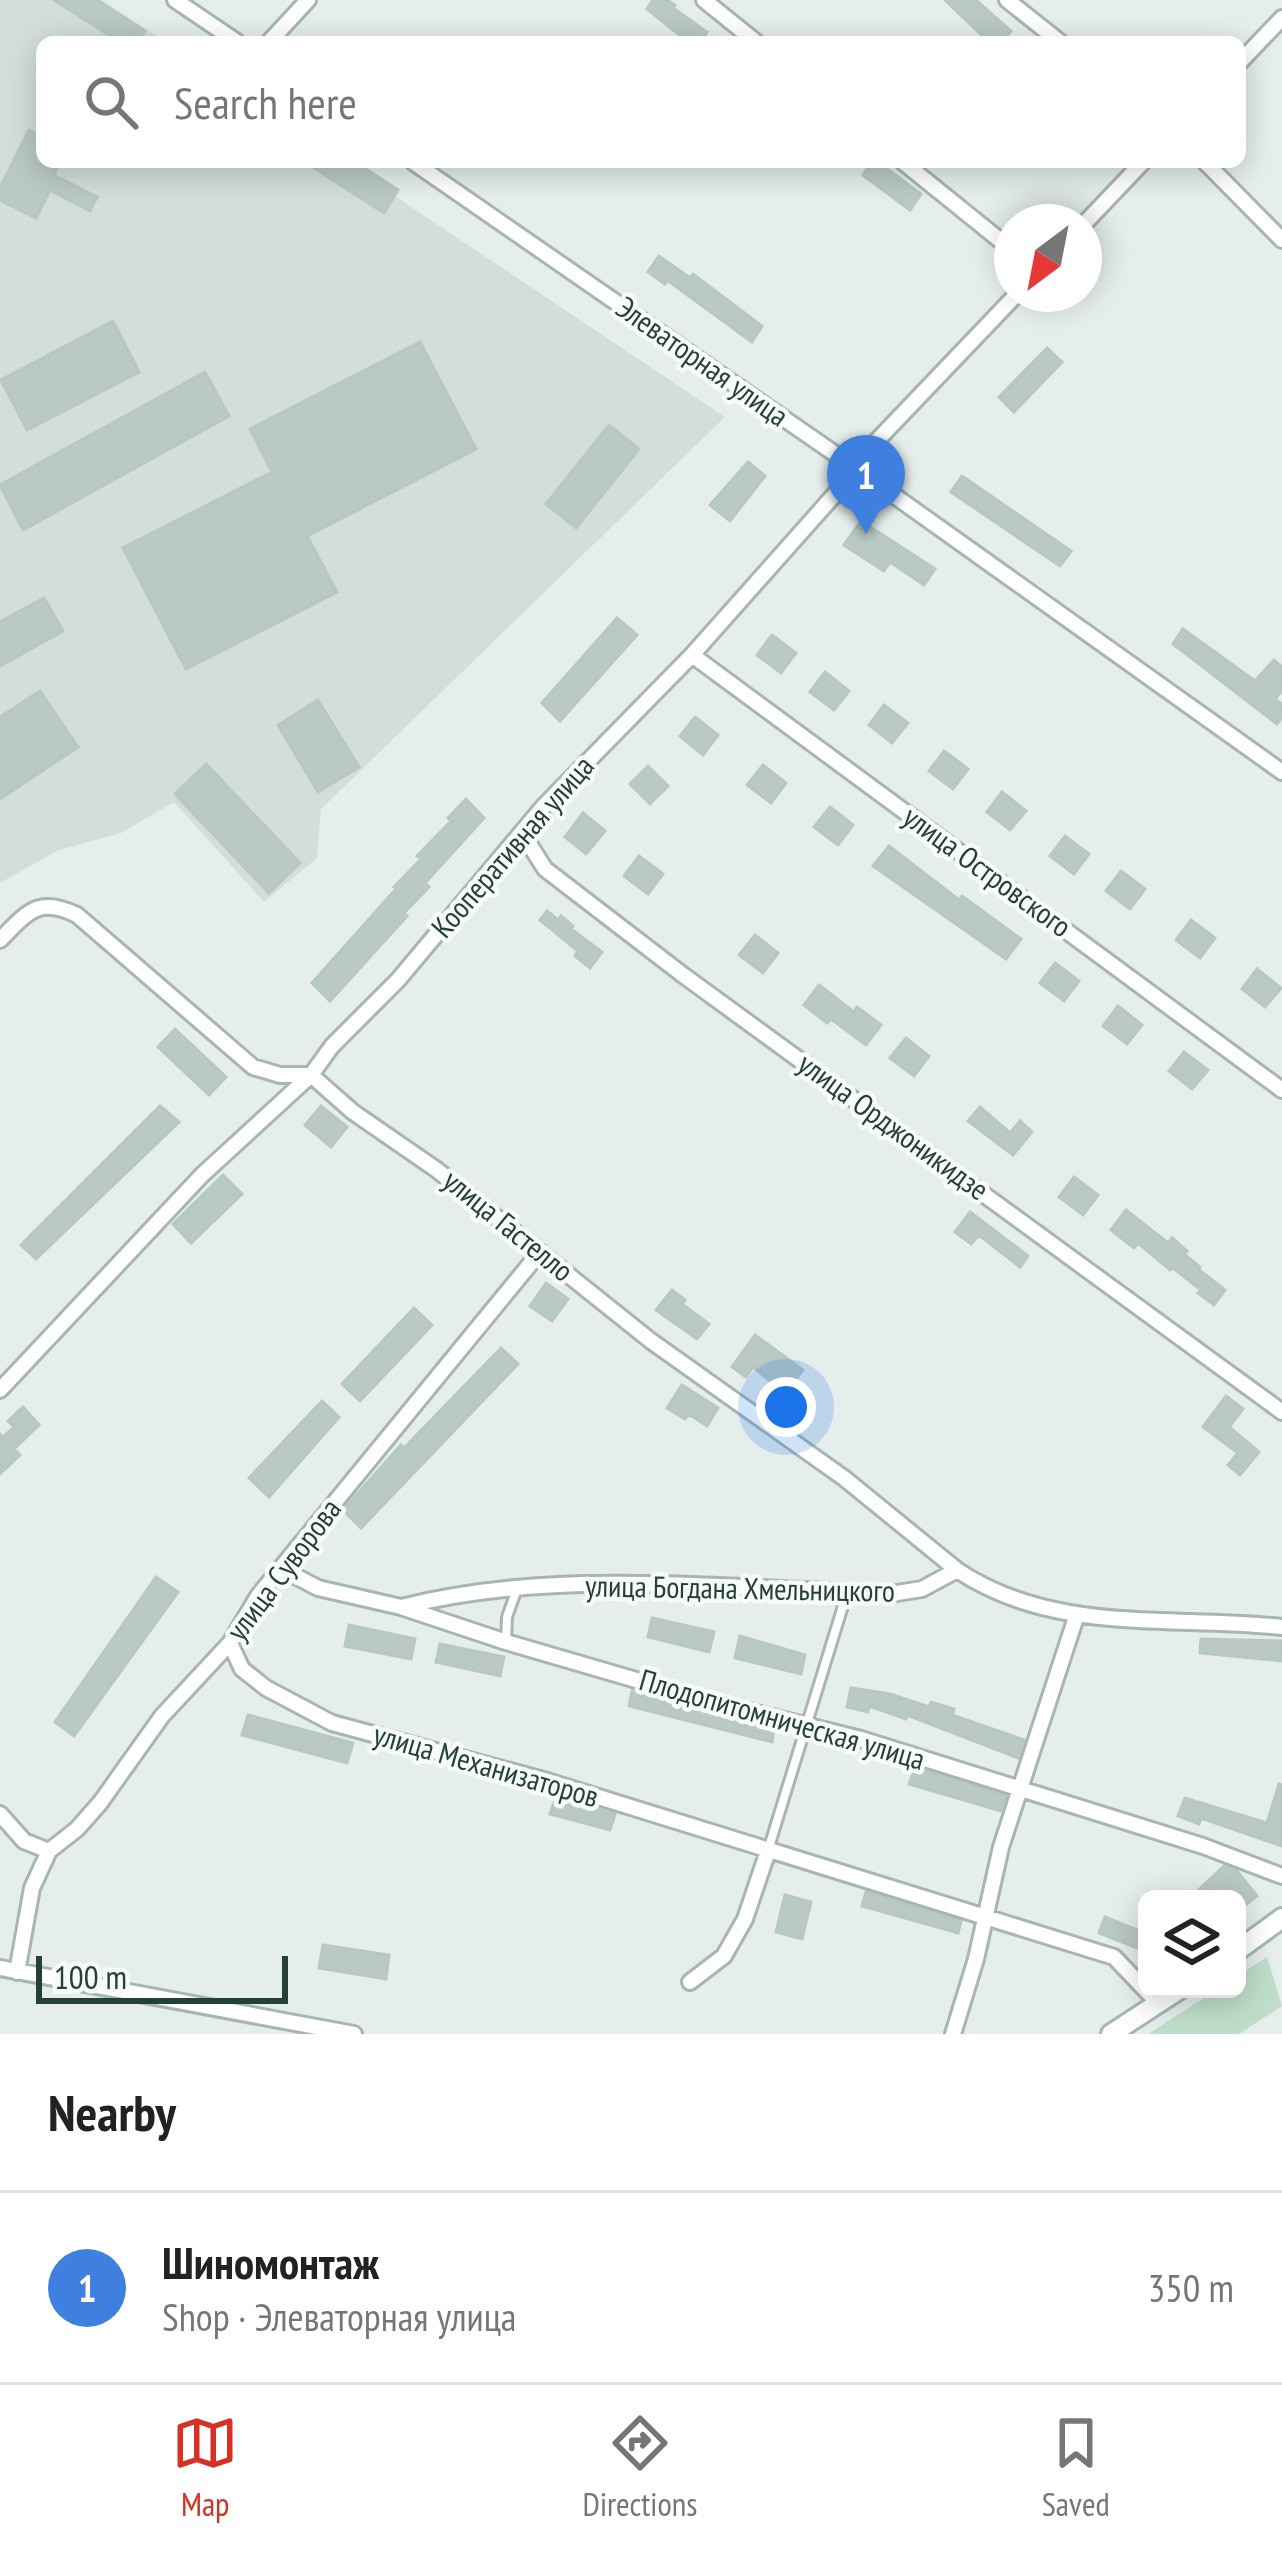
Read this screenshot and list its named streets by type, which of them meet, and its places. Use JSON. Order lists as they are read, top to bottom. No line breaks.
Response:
{"streets":{"street":["Элеваторная улица","Кооперативная улица","улица Островского","улица Орджоникидзе","улица Гастелло","улица Суворова","улица Богдана Хмельницкого","Плодопитомническая улица","улица Механизаторов"]},"crossings":[["Элеваторная улица","Кооперативная улица"],["Кооперативная улица","улица Островского"],["Кооперативная улица","улица Орджоникидзе"],["Кооперативная улица","улица Гастелло"],["улица Гастелло","улица Суворова"],["улица Гастелло","улица Богдана Хмельницкого"],["улица Суворова","Плодопитомническая улица"],["улица Суворова","улица Механизаторов"],["улица Богдана Хмельницкого","Плодопитомническая улица"]],"scale_bar":"100 m","north":"bottom left","page":{"search":"Search here","pins":"1","scale":"100 m","heading":"Nearby","list":[{"mark":"1","name":"Шиномонтаж","note":"Shop · Элеваторная улица","value":"350 m"}],"nav":["Map","Directions","Saved"]}}
